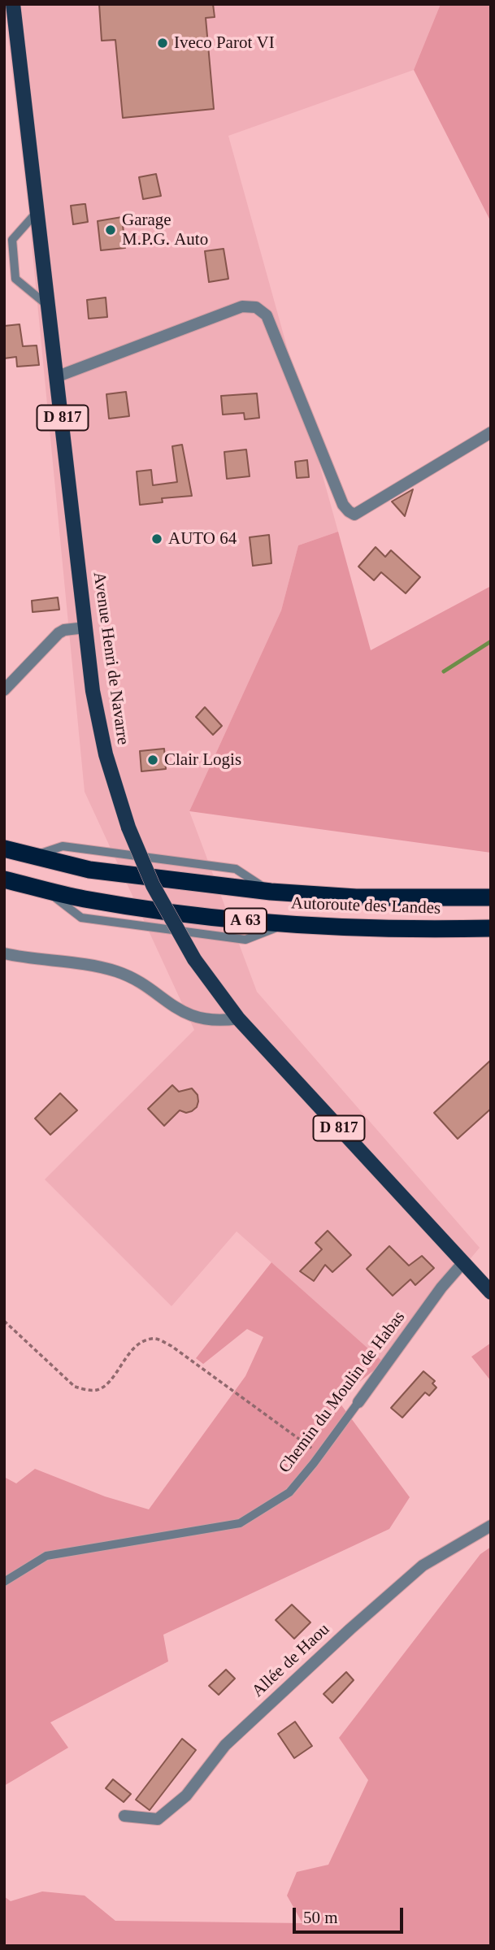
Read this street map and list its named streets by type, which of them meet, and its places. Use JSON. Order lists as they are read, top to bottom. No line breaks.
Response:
{"streets":{"highway":["Autoroute des Landes","A 63"],"main road":["D 817","Avenue Henri de Navarre"],"street":["Chemin du Moulin de Habas","Allée de Haou"]},"crossings":[["Avenue Henri de Navarre","Chemin du Moulin de Habas"]],"places":["Iveco Parot VI","Garage M.P.G. Auto","AUTO 64","Clair Logis"],"scale_bar":"50 m"}
